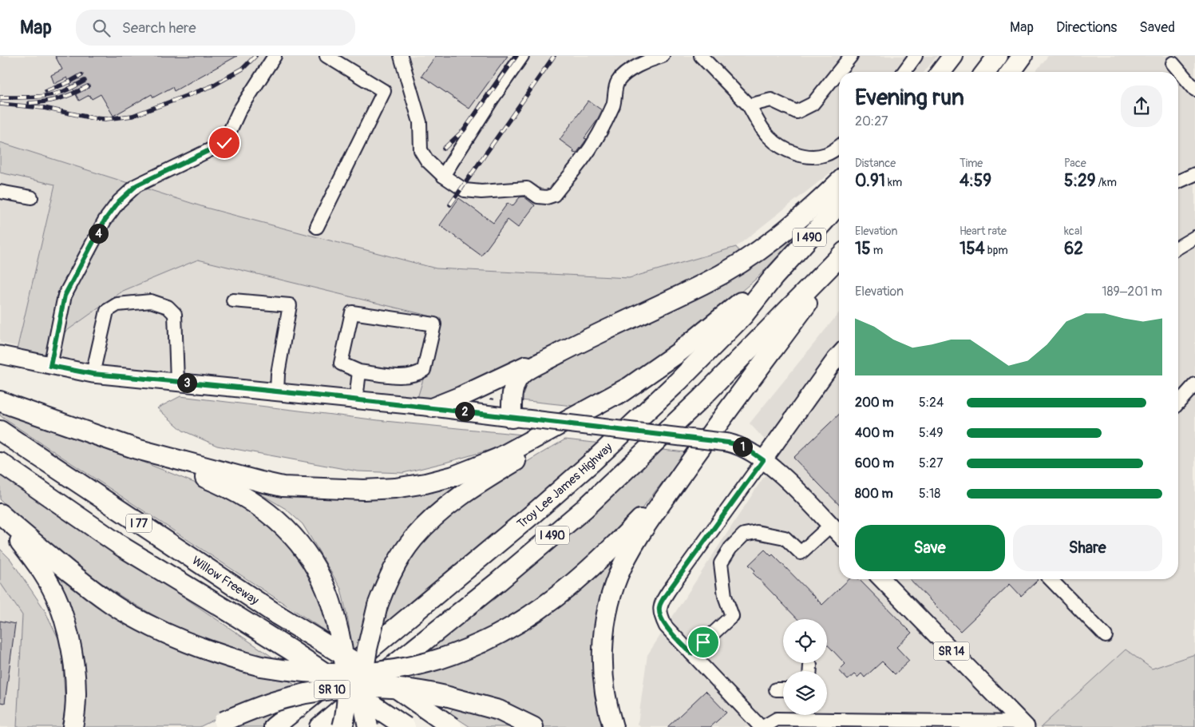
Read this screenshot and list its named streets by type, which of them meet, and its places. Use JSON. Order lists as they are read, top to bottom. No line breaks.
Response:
{"streets":{"highway":["I 490","Troy Lee James Highway","I 77","Willow Freeway","SR 10"],"main road":["SR 14"]},"crossings":[["I 490","Troy Lee James Highway"]],"page":{"header":"Map","search":"Search here","nav":["Map","Directions","Saved"],"heading":["Evening run","20:27"],"stats":[["Distance","0.91 km"],["Time","4:59"],["Pace","5:29 /km"],["Elevation","15 m"],["Heart rate","154 bpm"],["kcal","62"]],"pins":["4","3","2","1"],"chart":["Elevation","189–201 m"],"list":[{"name":"200 m","note":"5:24"},{"name":"400 m","note":"5:49"},{"name":"600 m","note":"5:27"},{"name":"800 m","note":"5:18"}],"buttons":["Save","Share"]}}
